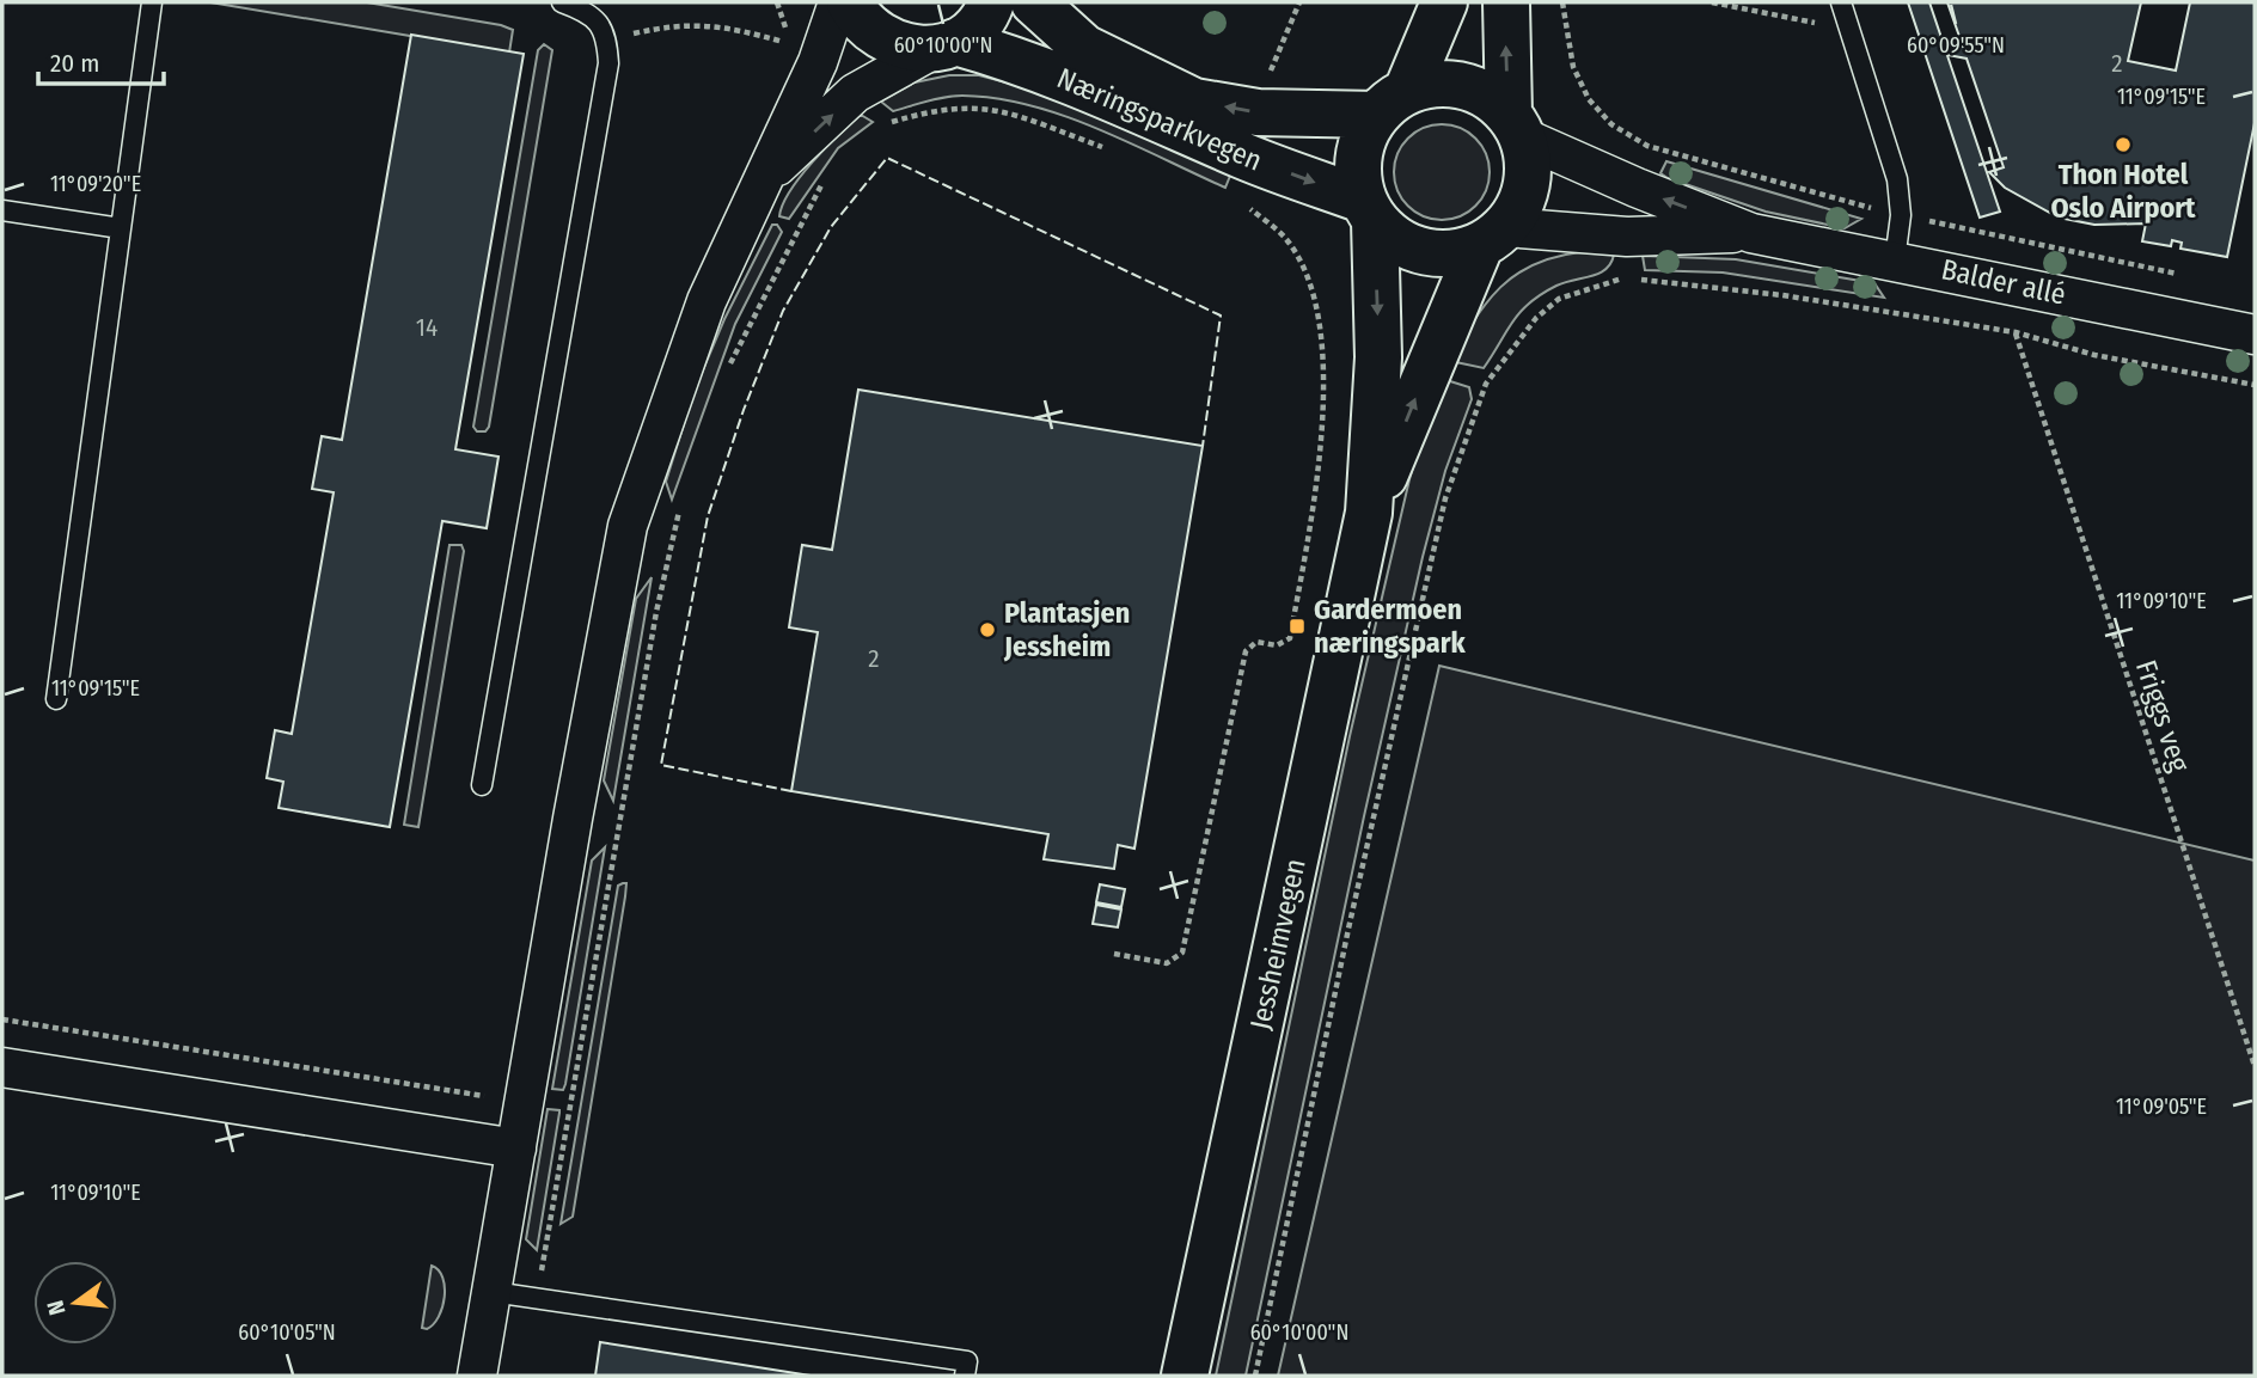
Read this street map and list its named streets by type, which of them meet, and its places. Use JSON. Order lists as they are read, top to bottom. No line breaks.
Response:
{"streets":{"main road":["Næringsparkvegen","Jessheimvegen"],"street":["Balder allé"],"path":["Friggs veg"]},"crossings":[["Næringsparkvegen","Balder allé"],["Næringsparkvegen","Jessheimvegen"],["Balder allé","Jessheimvegen"]],"places":{"other":["Thon Hotel Oslo Airport","Plantasjen Jessheim"],"transit":["Gardermoen næringspark"]},"house_numbers":["2","14","2"],"scale_bar":"20 m","north":"left","coordinates":["60°10'00\"N","60°09'55\"N","11°09'15\"E","11°09'20\"E","11°09'10\"E","11°09'05\"E","60°10'05\"N"]}
